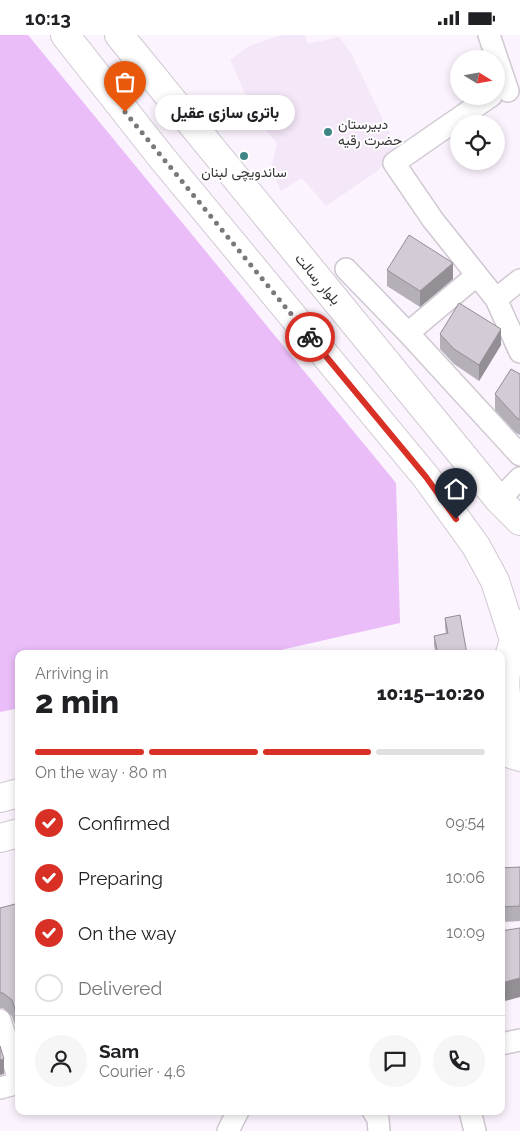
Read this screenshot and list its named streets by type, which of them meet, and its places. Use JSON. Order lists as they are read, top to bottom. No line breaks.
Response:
{"streets":{"main road":["بلوار رسالت"]},"places":["باتری سازی عقیل","دبیرستان حضرت رقیه","ساندویچی لبنان"],"north":"right","page":{"status":"10:13","bubble":"باتری سازی عقیل","heading":["2 min","Arriving in","10:15–10:20"],"panel":["Sam","Courier · 4.6"],"bar":"On the way · 80 m","list":[["Confirmed","09:54"],["Preparing","10:06"],["On the way","10:09"],"Delivered"]}}
